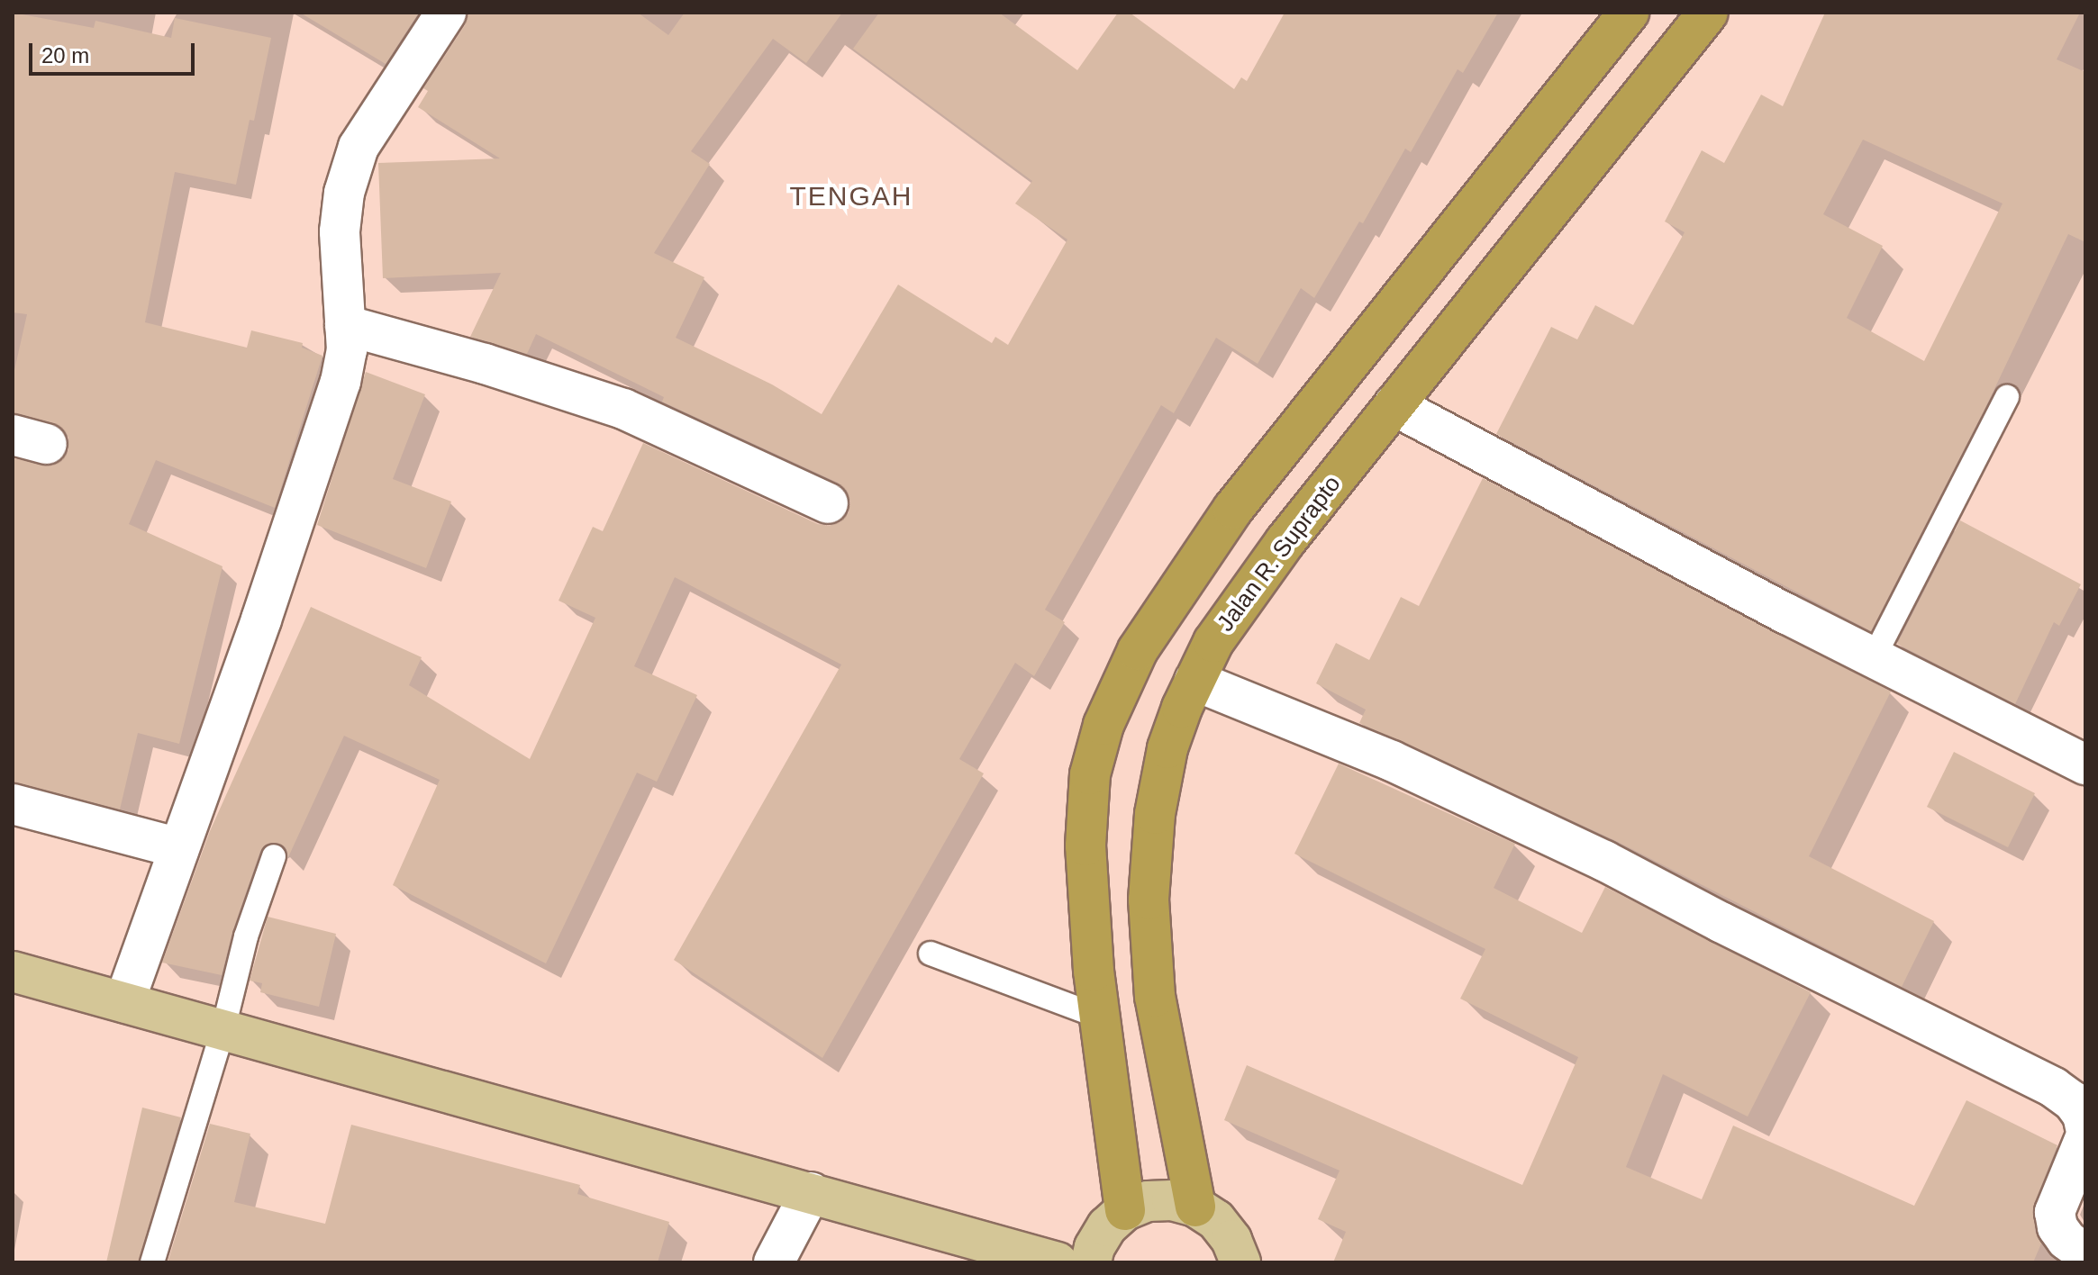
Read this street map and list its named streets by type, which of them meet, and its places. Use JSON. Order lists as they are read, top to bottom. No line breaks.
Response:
{"streets":{"highway":["Jalan R. Suprapto"]},"districts":["TENGAH"],"scale_bar":"20 m"}
